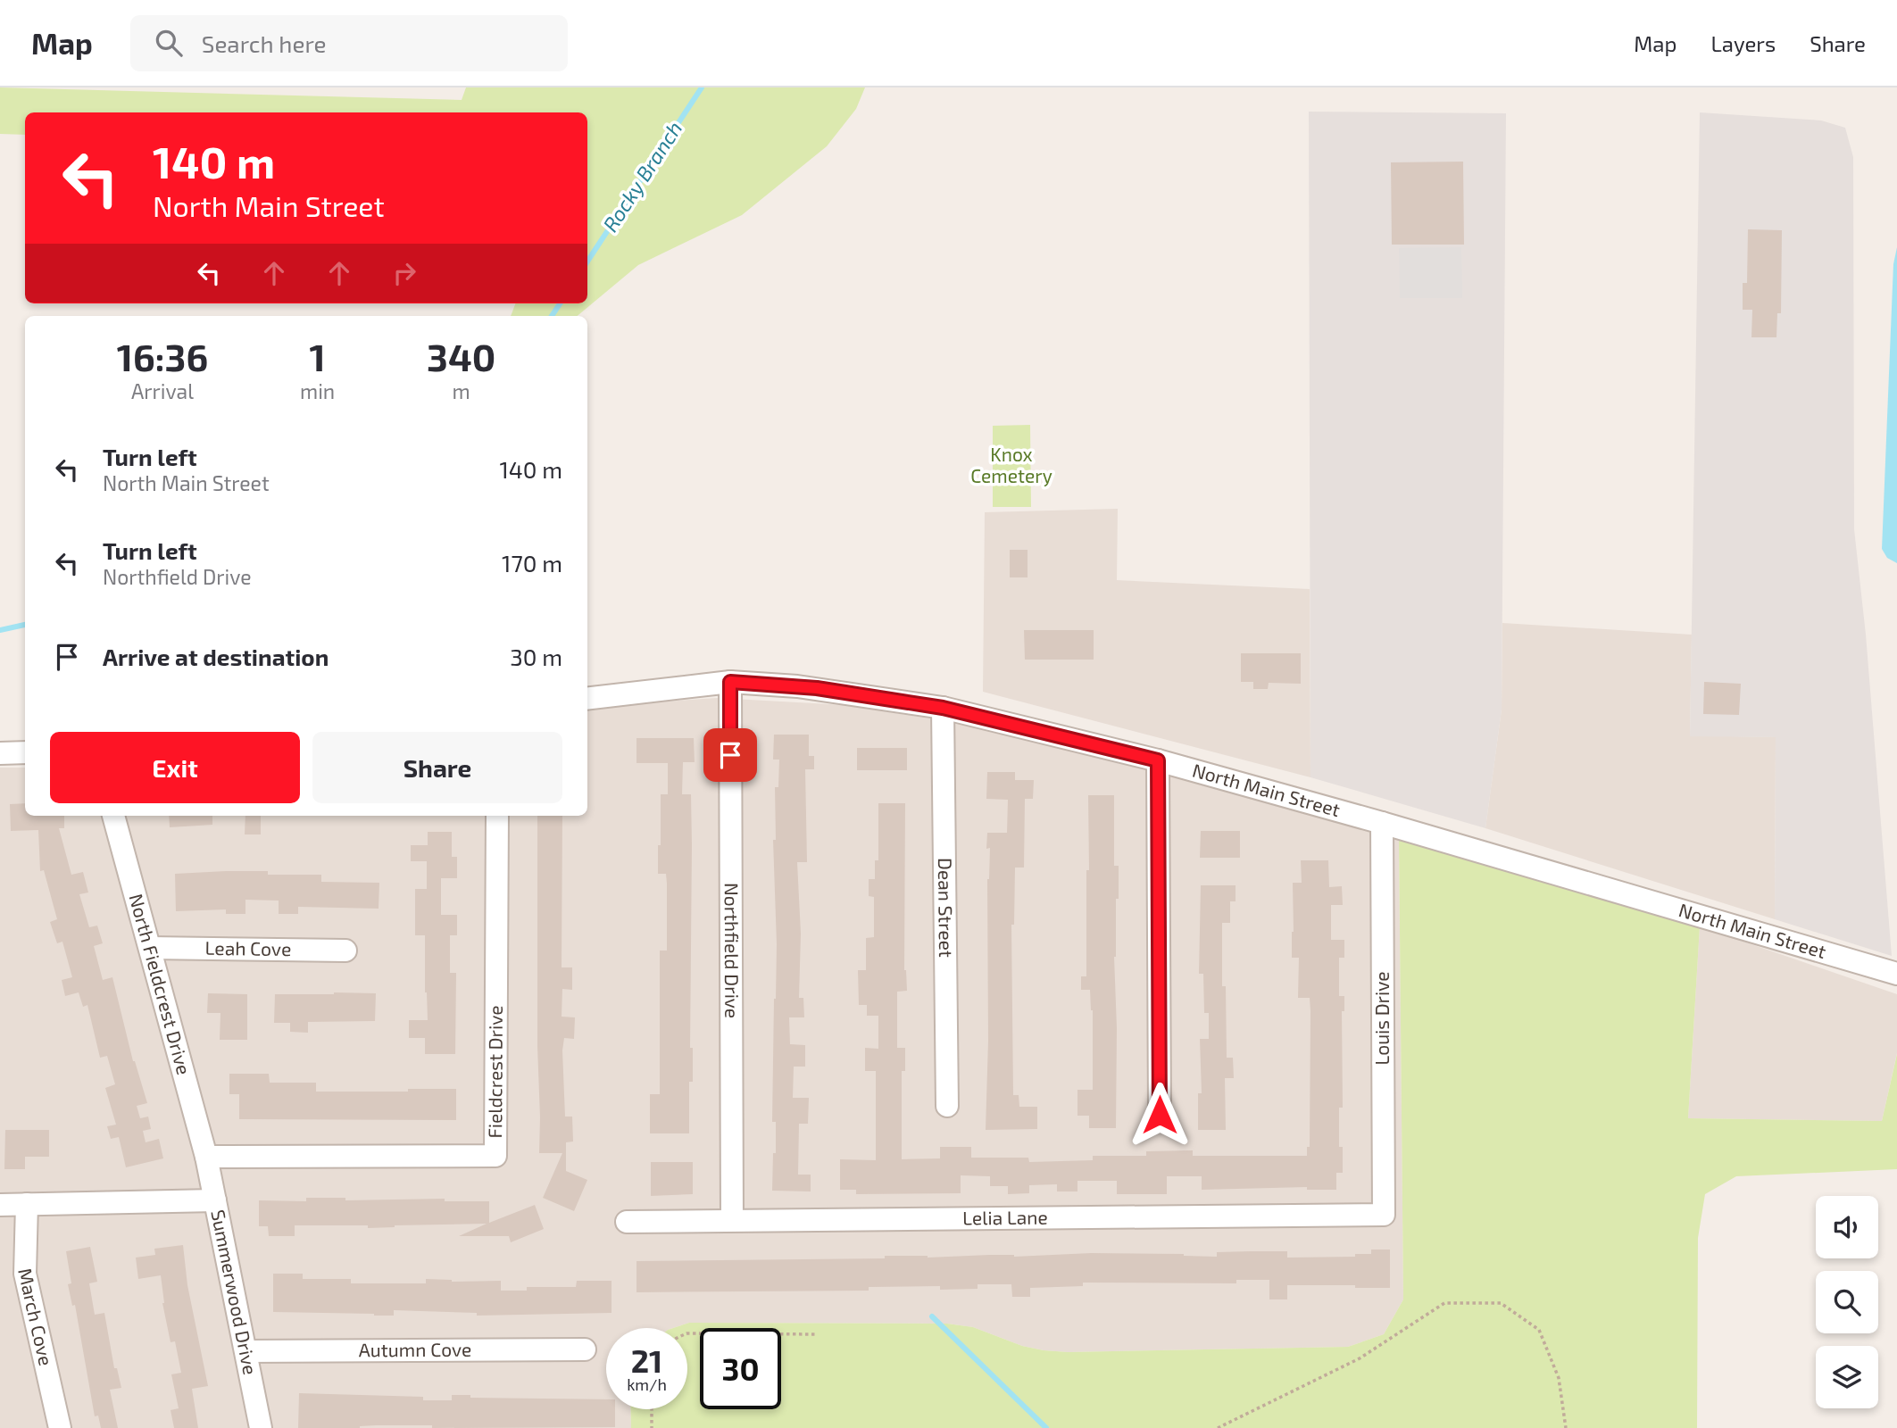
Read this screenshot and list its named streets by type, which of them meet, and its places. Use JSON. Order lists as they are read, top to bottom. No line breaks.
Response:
{"streets":{"street":["North Main Street","Dean Street","Leah Cove","Northfield Drive","North Fieldcrest Drive","Louis Drive","Fieldcrest Drive","Lelia Lane","Summerwood Drive","March Cove","Autumn Cove"]},"crossings":[["North Main Street","Dean Street"],["North Main Street","Northfield Drive"],["North Main Street","Louis Drive"],["Leah Cove","North Fieldcrest Drive"],["Northfield Drive","Lelia Lane"],["North Fieldcrest Drive","Fieldcrest Drive"],["North Fieldcrest Drive","Summerwood Drive"],["Louis Drive","Lelia Lane"],["Fieldcrest Drive","Summerwood Drive"],["Summerwood Drive","Autumn Cove"]],"water":["Rocky Branch"],"parks":["Knox Cemetery"],"page":{"header":"Map","search":"Search here","nav":["Map","Layers","Share"],"turn":["140 m","North Main Street"],"eta":["16:36","Arrival","1","min","340","m"],"list":[{"name":"Turn left","note":"North Main Street","value":"140 m"},{"name":"Turn left","note":"Northfield Drive","value":"170 m"},{"name":"Arrive at destination","value":"30 m"}],"buttons":["Exit","Share"],"speed":"21 km/h","limit":"30"}}
